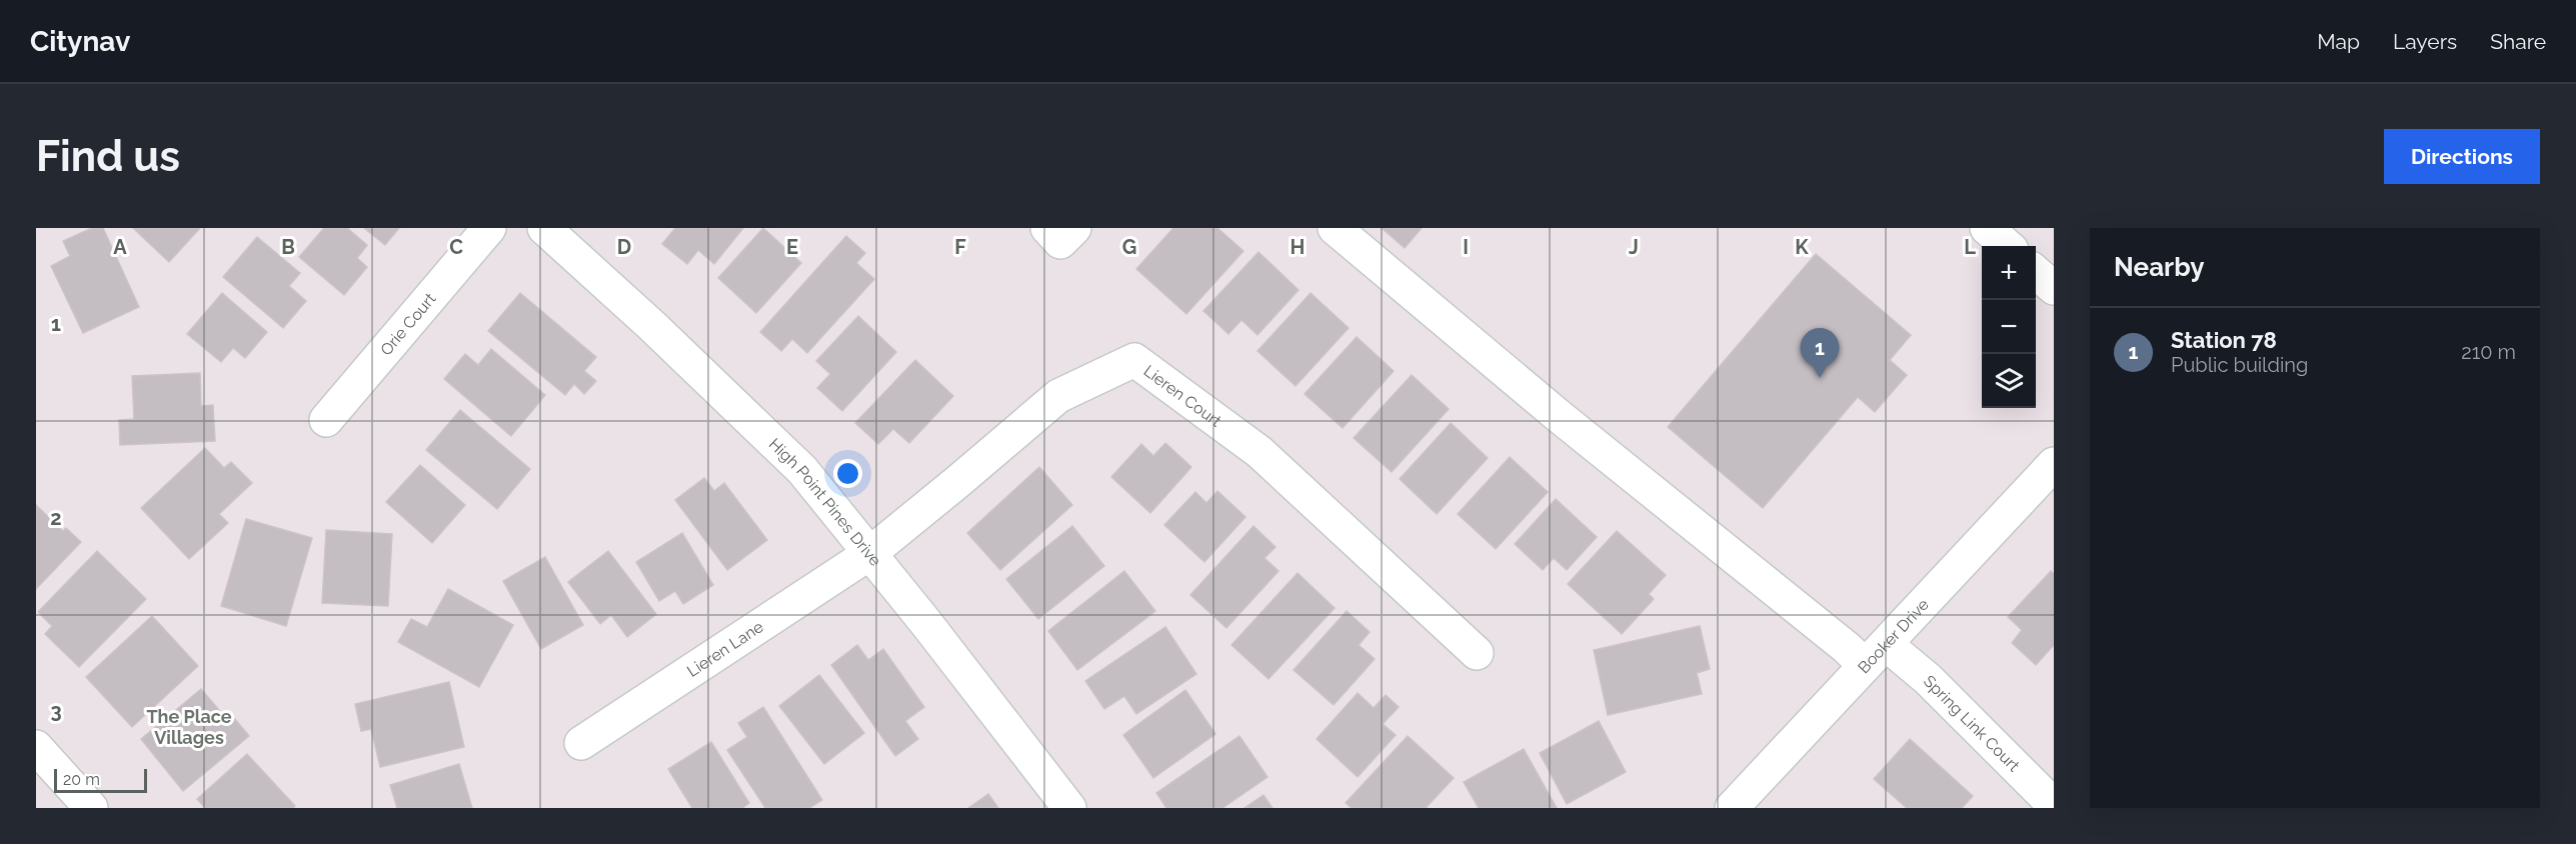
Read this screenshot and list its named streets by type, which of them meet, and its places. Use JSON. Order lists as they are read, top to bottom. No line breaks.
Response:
{"streets":{"street":["Orie Court","Lieren Court","High Point Pines Drive","Booker Drive","Lieren Lane","Spring Link Court"]},"crossings":[["Lieren Court","High Point Pines Drive"],["Lieren Court","Lieren Lane"],["High Point Pines Drive","Lieren Lane"],["Booker Drive","Spring Link Court"]],"districts":["The Place Villages"],"scale_bar":"20 m","page":{"header":"Citynav","nav":["Map","Layers","Share"],"buttons":"Directions","title":"Find us","heading":"Nearby","map_buttons":["+","−"],"list":[{"mark":"1","name":"Station 78","note":"Public building","value":"210 m"}],"pins":"1","scale":"20 m"},"grid":{"columns":["A","B","C","D","E","F","G","H","I","J","K","L"],"rows":["1","2","3"]}}
